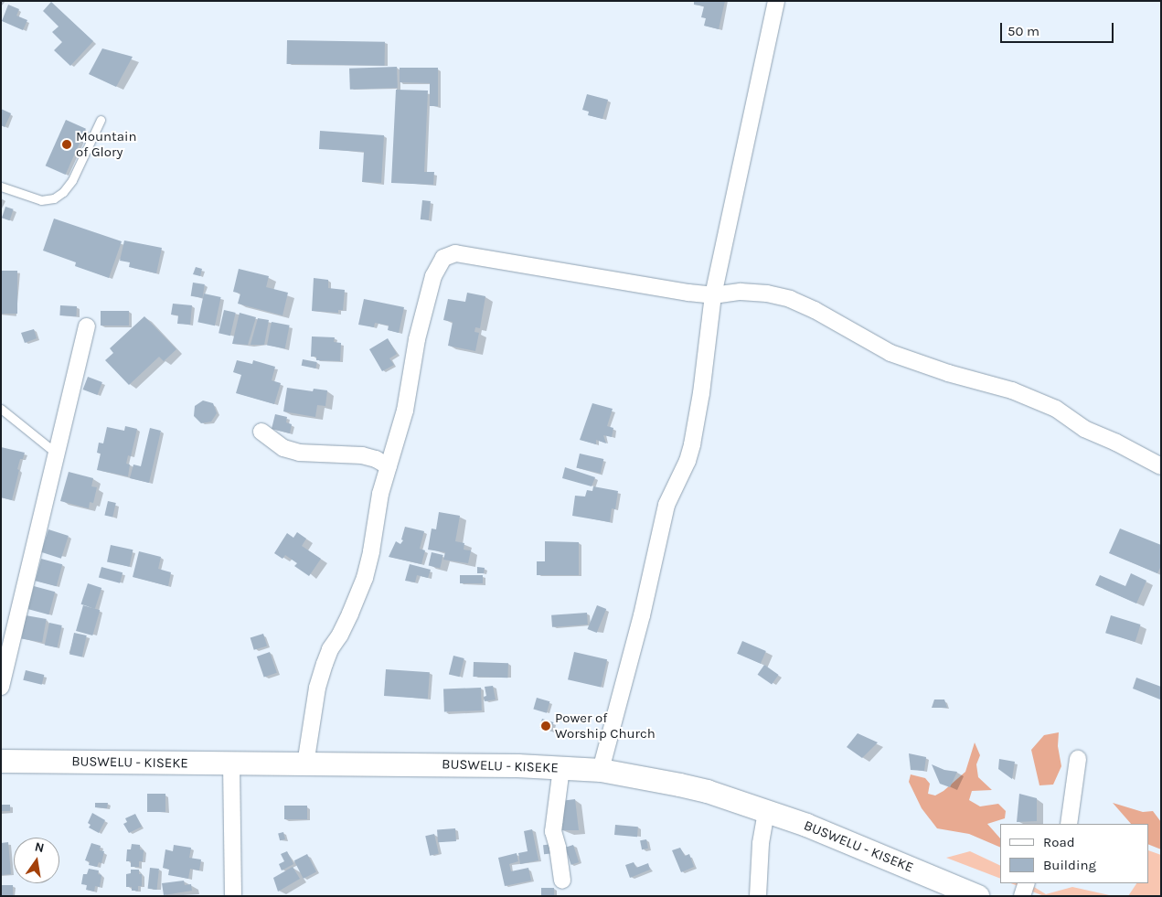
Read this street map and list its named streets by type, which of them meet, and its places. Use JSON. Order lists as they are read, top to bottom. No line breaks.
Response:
{"streets":{"main road":["BUSWELU - KISEKE"]},"places":["Mountain of Glory","Power of Worship Church"],"legend":["Road","Building"],"scale_bar":"50 m","north":"top"}
